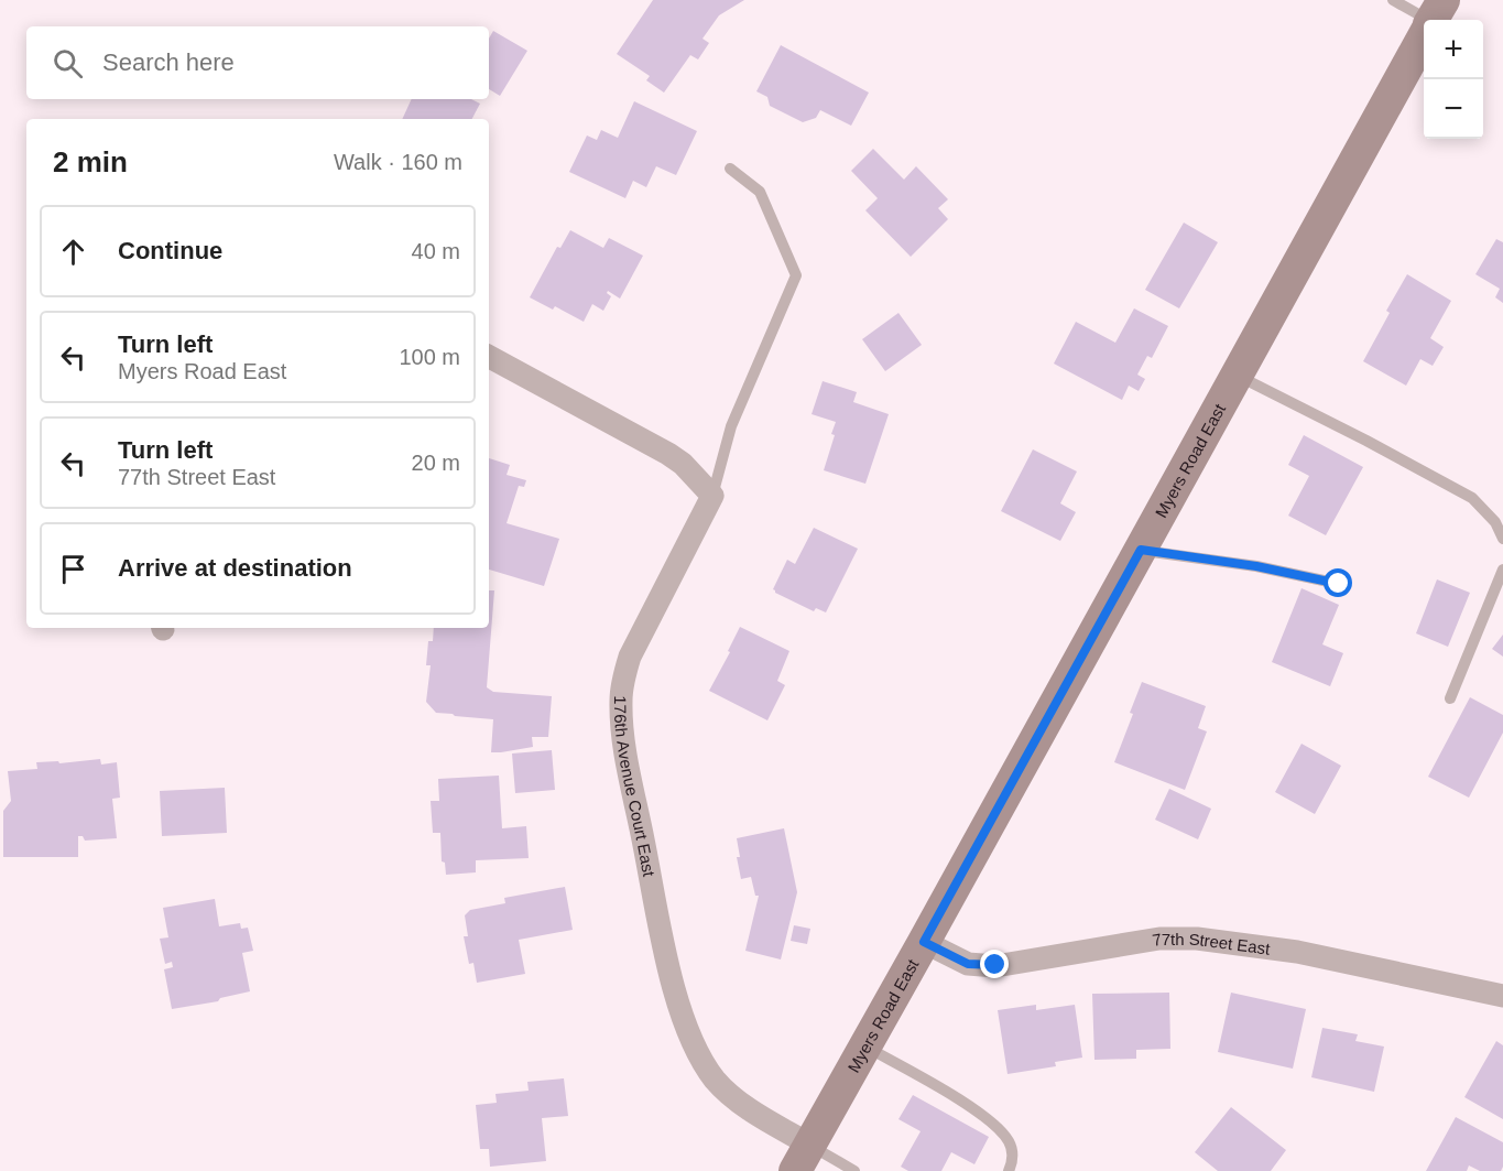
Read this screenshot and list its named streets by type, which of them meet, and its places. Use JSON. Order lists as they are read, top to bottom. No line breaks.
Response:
{"streets":{"street":["Myers Road East","176th Avenue Court East","77th Street East"]},"crossings":[["Myers Road East","176th Avenue Court East"],["Myers Road East","77th Street East"]],"page":{"map_buttons":["+","−"],"search":"Search here","heading":["2 min","Walk · 160 m"],"list":[["Continue","40 m"],["Turn left","Myers Road East","100 m"],["Turn left","77th Street East","20 m"],"Arrive at destination"]}}
